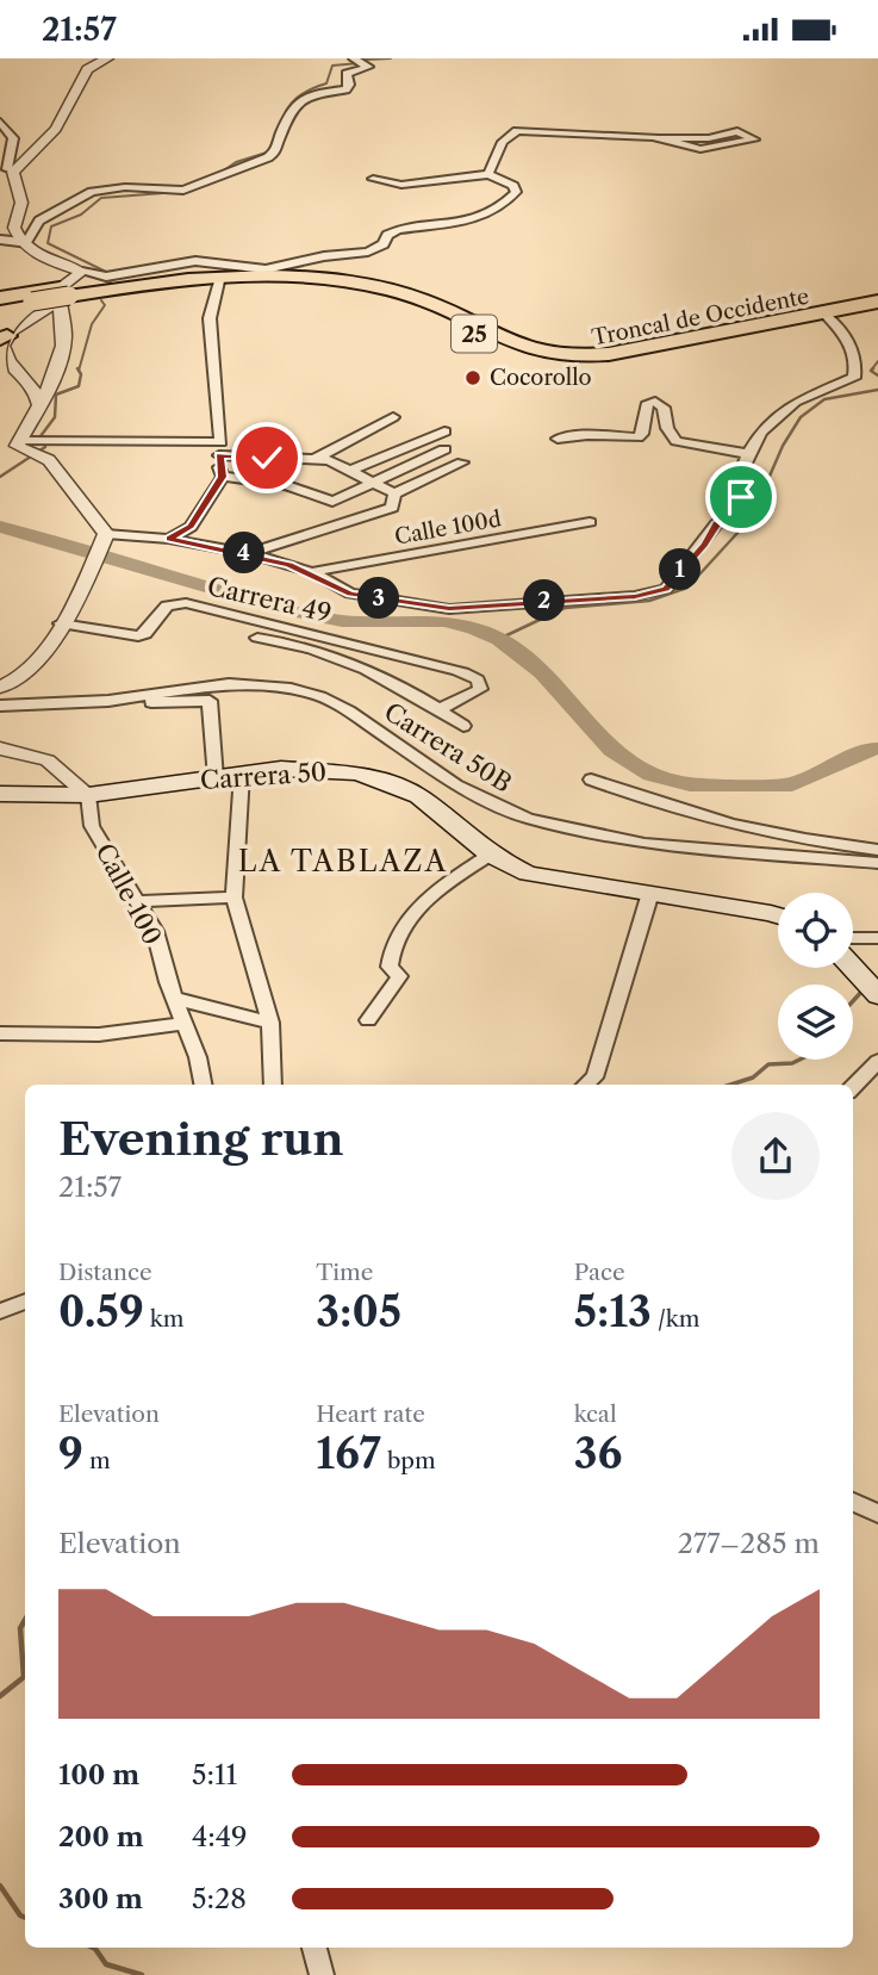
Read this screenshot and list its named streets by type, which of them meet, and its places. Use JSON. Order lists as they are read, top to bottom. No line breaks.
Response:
{"streets":{"highway":["Troncal de Occidente","25"],"main road":["Carrera 50"],"street":["Calle 100d","Carrera 49","Carrera 50B","Calle 100"]},"crossings":[["Carrera 50","Calle 100"]],"districts":["LA TABLAZA"],"places":["Cocorollo"],"page":{"status":"21:57","pins":["4","1","3","2"],"heading":["Evening run","21:57"],"stats":[["Distance","0.59 km"],["Time","3:05"],["Pace","5:13 /km"],["Elevation","9 m"],["Heart rate","167 bpm"],["kcal","36"]],"chart":["Elevation","277–285 m"],"list":[{"name":"100 m","note":"5:11"},{"name":"200 m","note":"4:49"},{"name":"300 m","note":"5:28"}]}}
